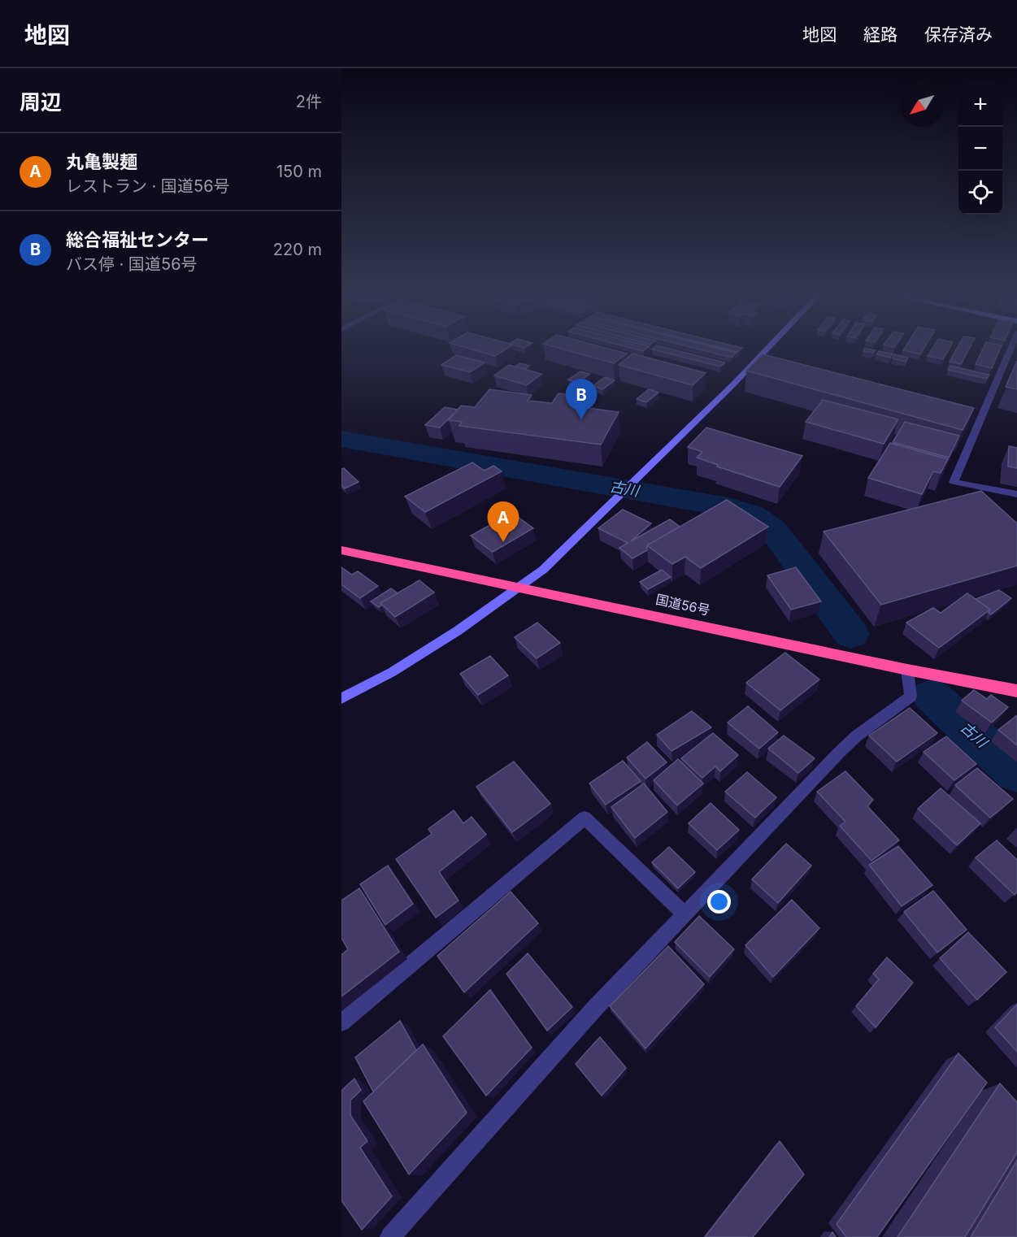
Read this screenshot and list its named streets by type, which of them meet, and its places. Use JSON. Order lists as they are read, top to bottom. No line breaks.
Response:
{"streets":{"highway":["国道56号"]},"water":["古川"],"north":"bottom left","page":{"header":"地図","nav":["地図","経路","保存済み"],"heading":["周辺","2件"],"map_buttons":["+","−"],"list":[{"mark":"A","name":"丸亀製麺","note":"レストラン · 国道56号","value":"150 m"},{"mark":"B","name":"総合福祉センター","note":"バス停 · 国道56号","value":"220 m"}],"pins":["B","A"]}}
